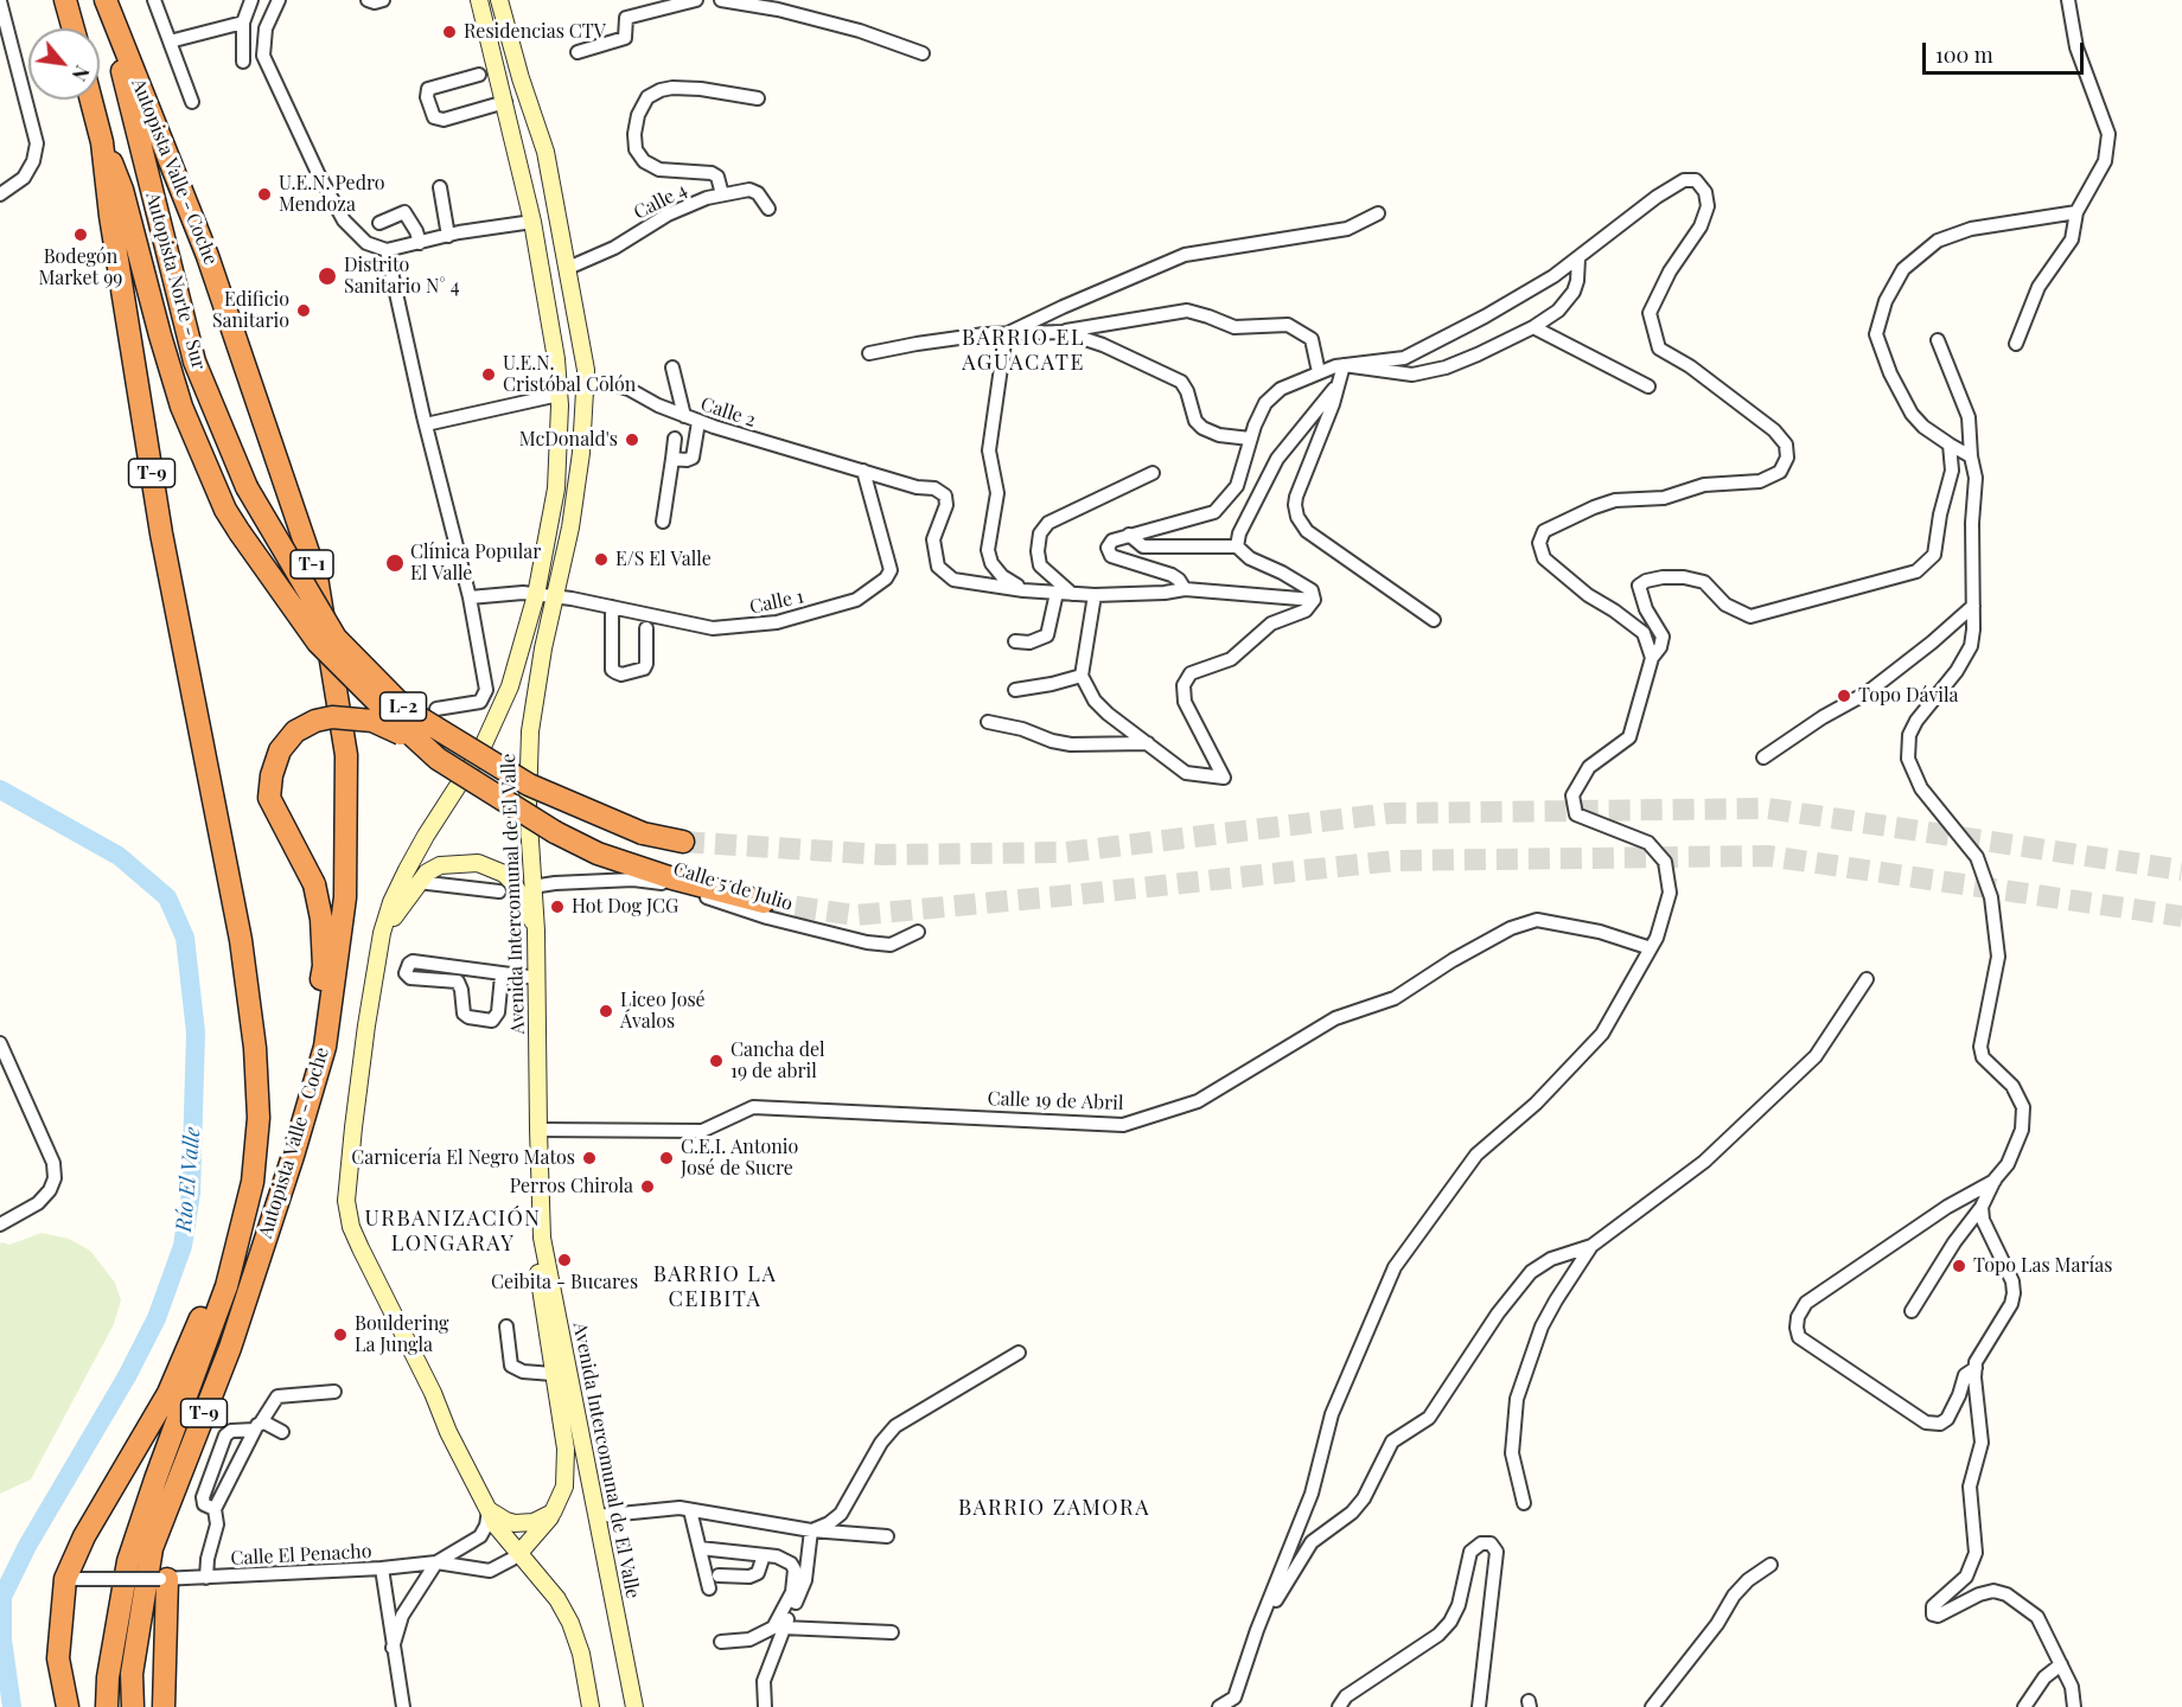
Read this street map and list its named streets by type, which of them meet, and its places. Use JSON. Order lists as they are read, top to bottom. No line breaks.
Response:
{"streets":{"highway":["Autopista Valle - Coche","Autopista Norte - Sur","T-9","T-1","L-2"],"main road":["Avenida Intercomunal de El Valle"],"street":["Calle 4","Calle 2","Calle 1","Calle 5 de Julio","Calle 19 de Abril","Calle El Penacho"]},"crossings":[["Autopista Valle - Coche","Autopista Norte - Sur"],["Calle 4","Avenida Intercomunal de El Valle"],["Calle 2","Calle 1"],["Calle 2","Avenida Intercomunal de El Valle"],["Calle 1","Avenida Intercomunal de El Valle"],["Calle 5 de Julio","Avenida Intercomunal de El Valle"],["Avenida Intercomunal de El Valle","Calle 19 de Abril"]],"districts":["BARRIO EL AGUACATE","URBANIZACIÓN LONGARAY","BARRIO LA CEIBITA","BARRIO ZAMORA"],"water":["Río El Valle"],"places":["Residencias CTV","U.E.N. Pedro Mendoza","Bodegón Market 99","Distrito Sanitario N° 4","Edificio Sanitario","U.E.N. Cristóbal Colón","McDonald's","E/S El Valle","Clínica Popular El Valle","Topo Dávila","Hot Dog JCG","Liceo José Ávalos","Cancha del 19 de abril","Carnicería El Negro Matos","C.E.I. Antonio José de Sucre","Perros Chirola","Ceibita - Bucares","Topo Las Marías","Bouldering La Jungla"],"scale_bar":"100 m","north":"bottom right"}
